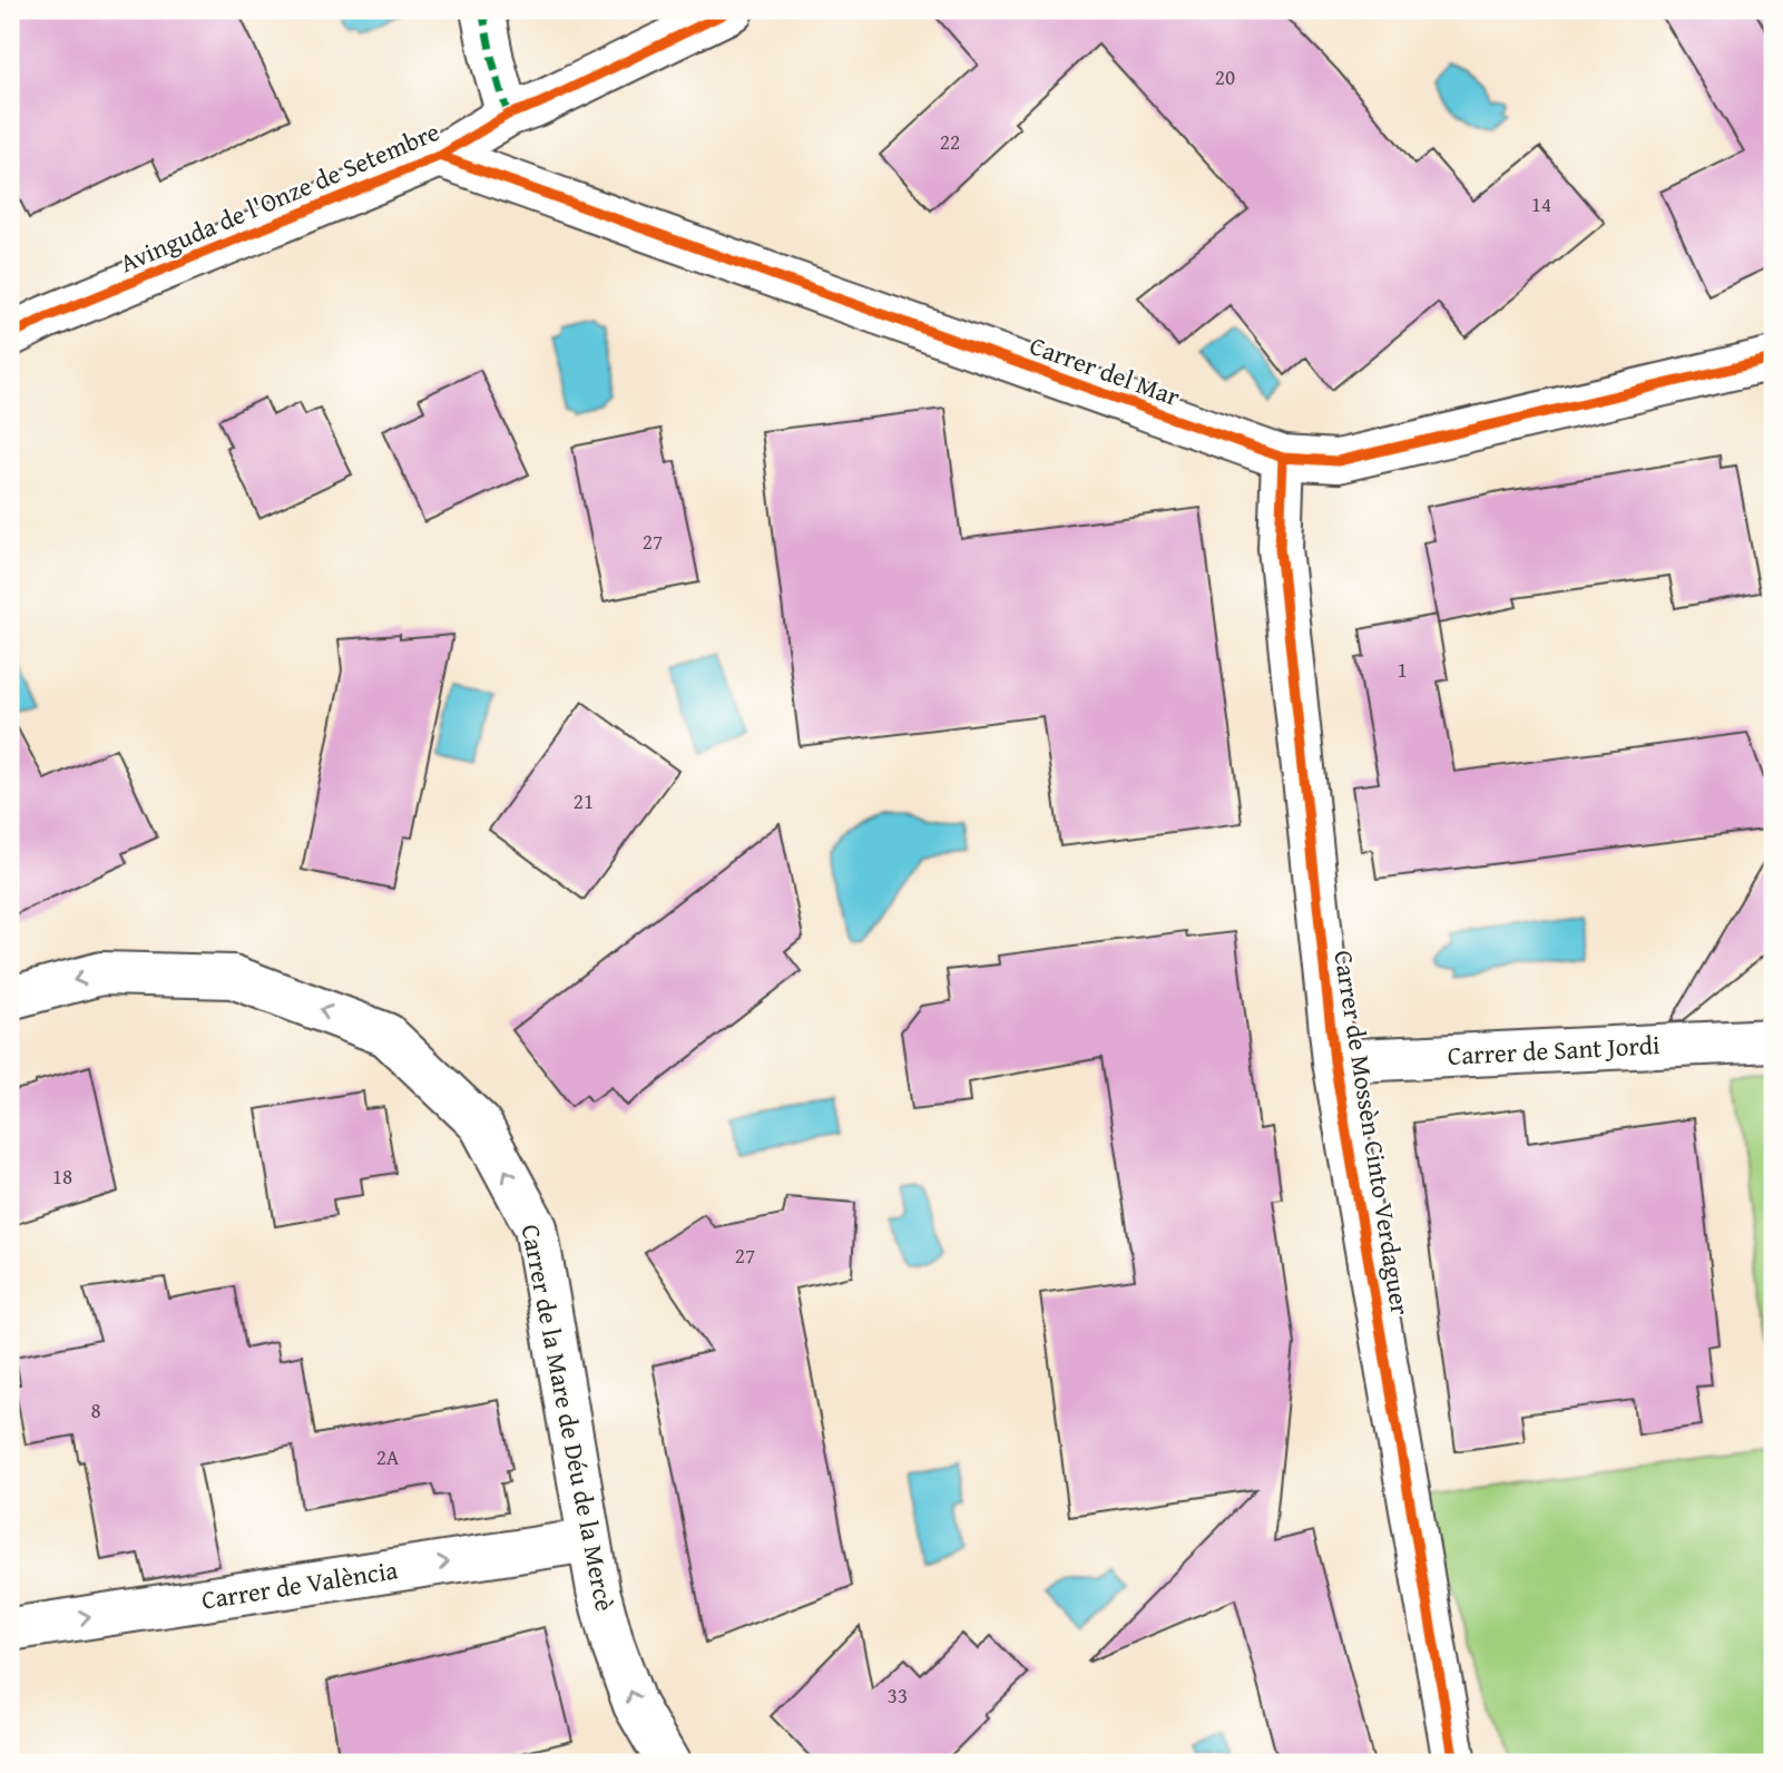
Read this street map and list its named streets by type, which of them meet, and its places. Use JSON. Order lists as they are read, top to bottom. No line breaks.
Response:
{"streets":{"street":["Avinguda de l'Onze de Setembre","Carrer del Mar","Carrer de Sant Jordi","Carrer de Mossèn Cinto Verdaguer","Carrer de la Mare de Déu de la Mercè","Carrer de València"]},"crossings":[["Avinguda de l'Onze de Setembre","Carrer del Mar"],["Carrer del Mar","Carrer de Mossèn Cinto Verdaguer"],["Carrer de Sant Jordi","Carrer de Mossèn Cinto Verdaguer"],["Carrer de la Mare de Déu de la Mercè","Carrer de València"]],"one_way":["Carrer de la Mare de Déu de la Mercè","Carrer de València"],"house_numbers":["20","22","14","27","1","21","18","27","8","2A","33"]}
